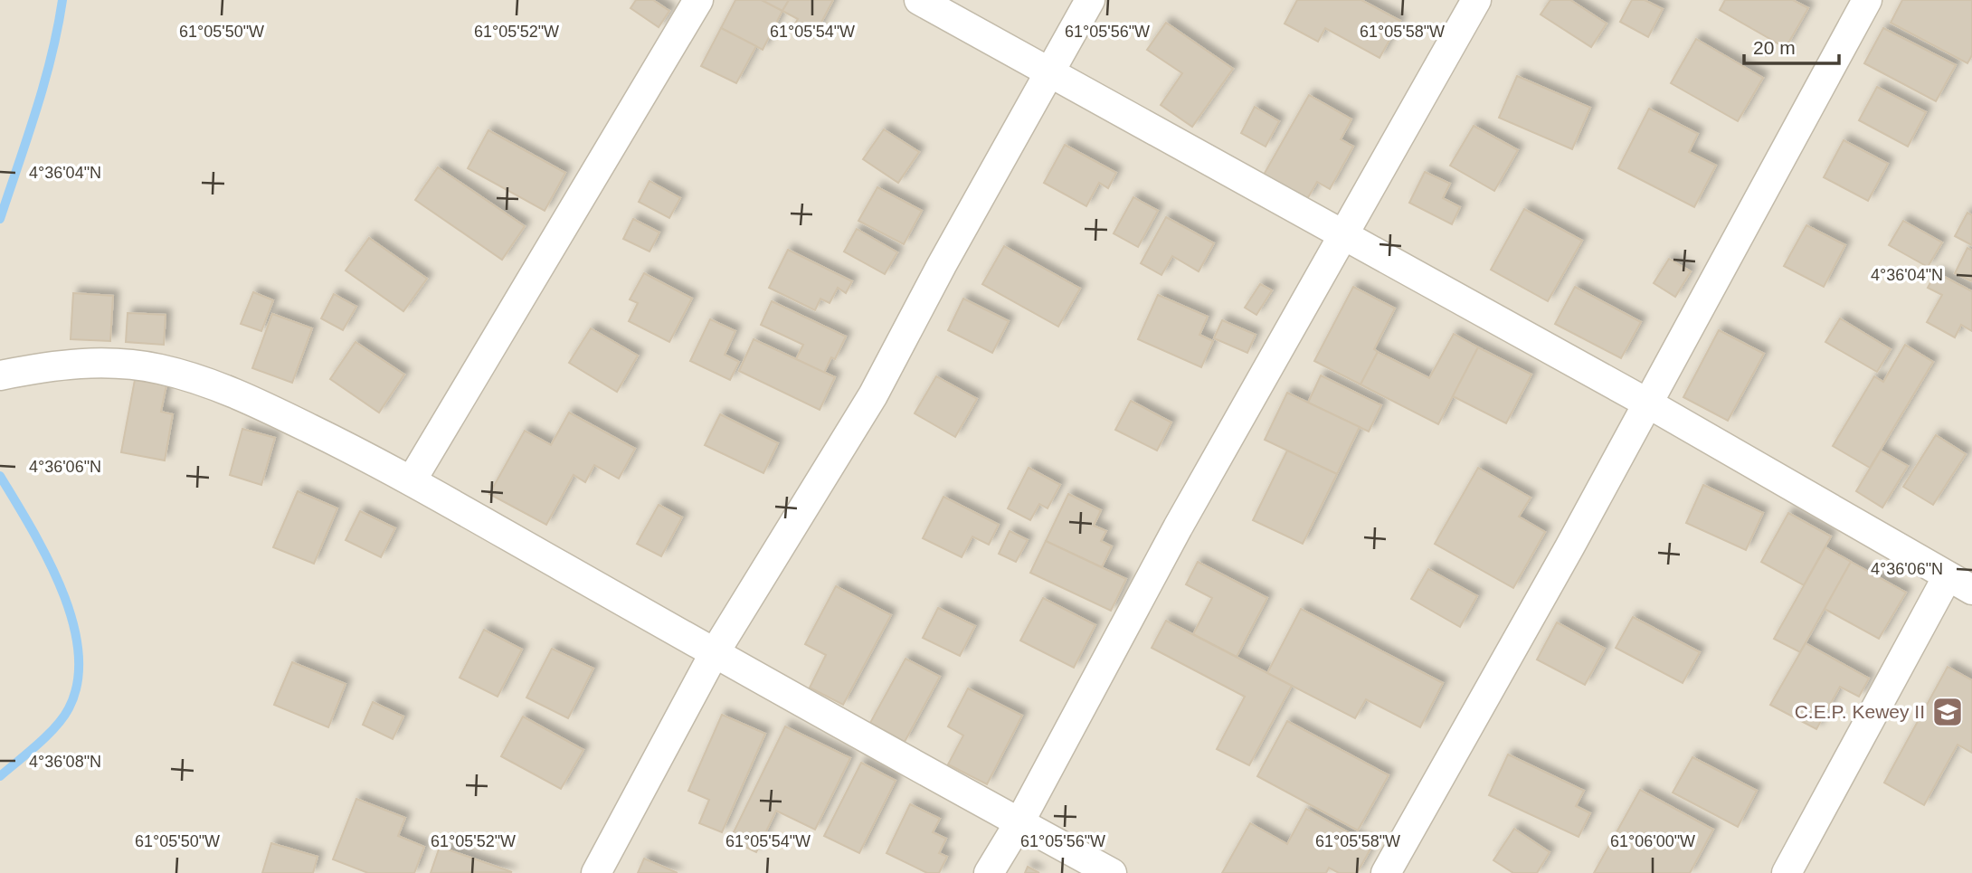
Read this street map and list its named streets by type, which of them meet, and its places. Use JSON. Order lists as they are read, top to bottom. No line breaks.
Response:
{"places":{"school or university":["C.E.P. Kewey II"]},"scale_bar":"20 m","coordinates":["61°05'50\"W","61°05'52\"W","61°05'54\"W","61°05'56\"W","61°05'58\"W","4°36'04\"N","4°36'06\"N","4°36'08\"N","61°06'00\"W"]}
